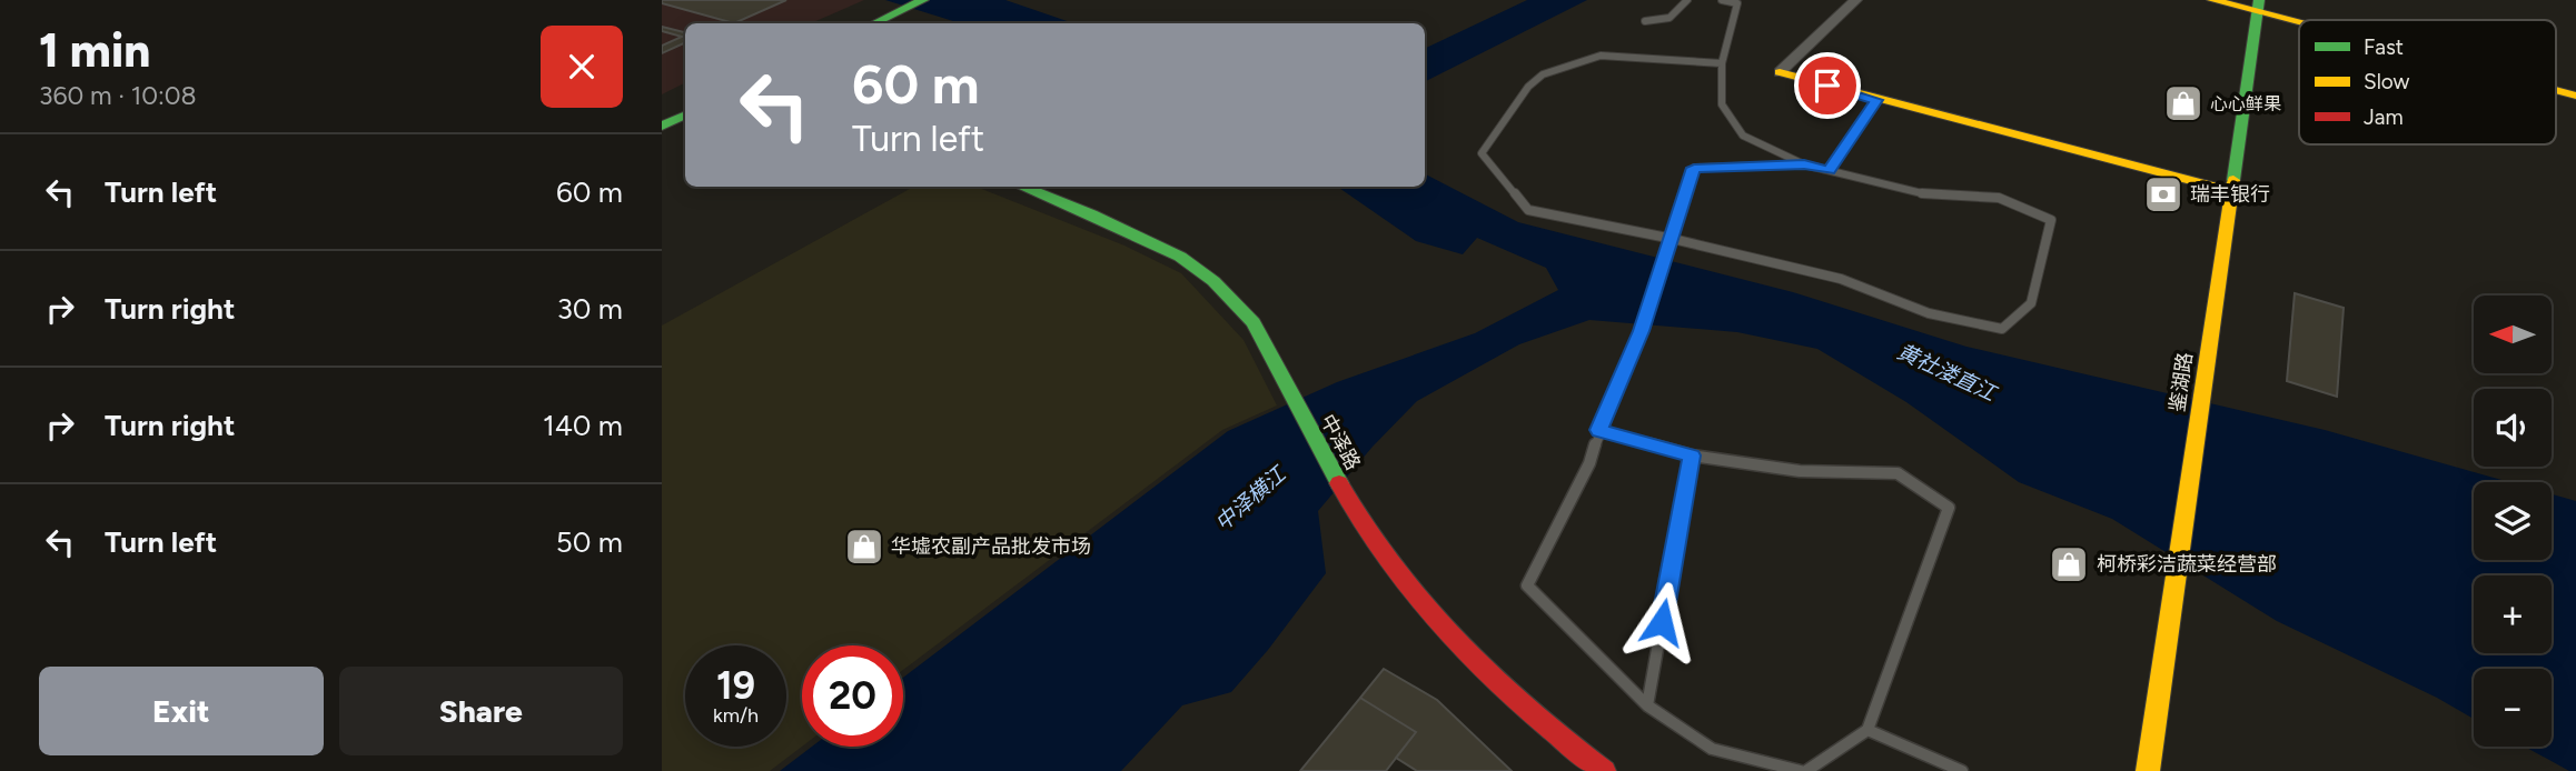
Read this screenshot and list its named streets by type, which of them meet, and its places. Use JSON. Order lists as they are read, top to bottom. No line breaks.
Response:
{"streets":{"street":["鉴湖路","中泽路"]},"water":["黄社溇直江","中泽横江"],"places":{"shop":["心心鲜果","华墟农副产品批发市场","柯桥彩洁蔬菜经营部"],"bank":["瑞丰银行"]},"legend":["Fast","Slow","Jam"],"north":"left","page":{"heading":["1 min","360 m · 10:08"],"turn":["60 m","Turn left"],"list":[{"name":"Turn left","value":"60 m"},{"name":"Turn right","value":"30 m"},{"name":"Turn right","value":"140 m"},{"name":"Turn left","value":"50 m"}],"map_buttons":["+","−"],"speed":"19 km/h","limit":"20","buttons":["Exit","Share"]}}
